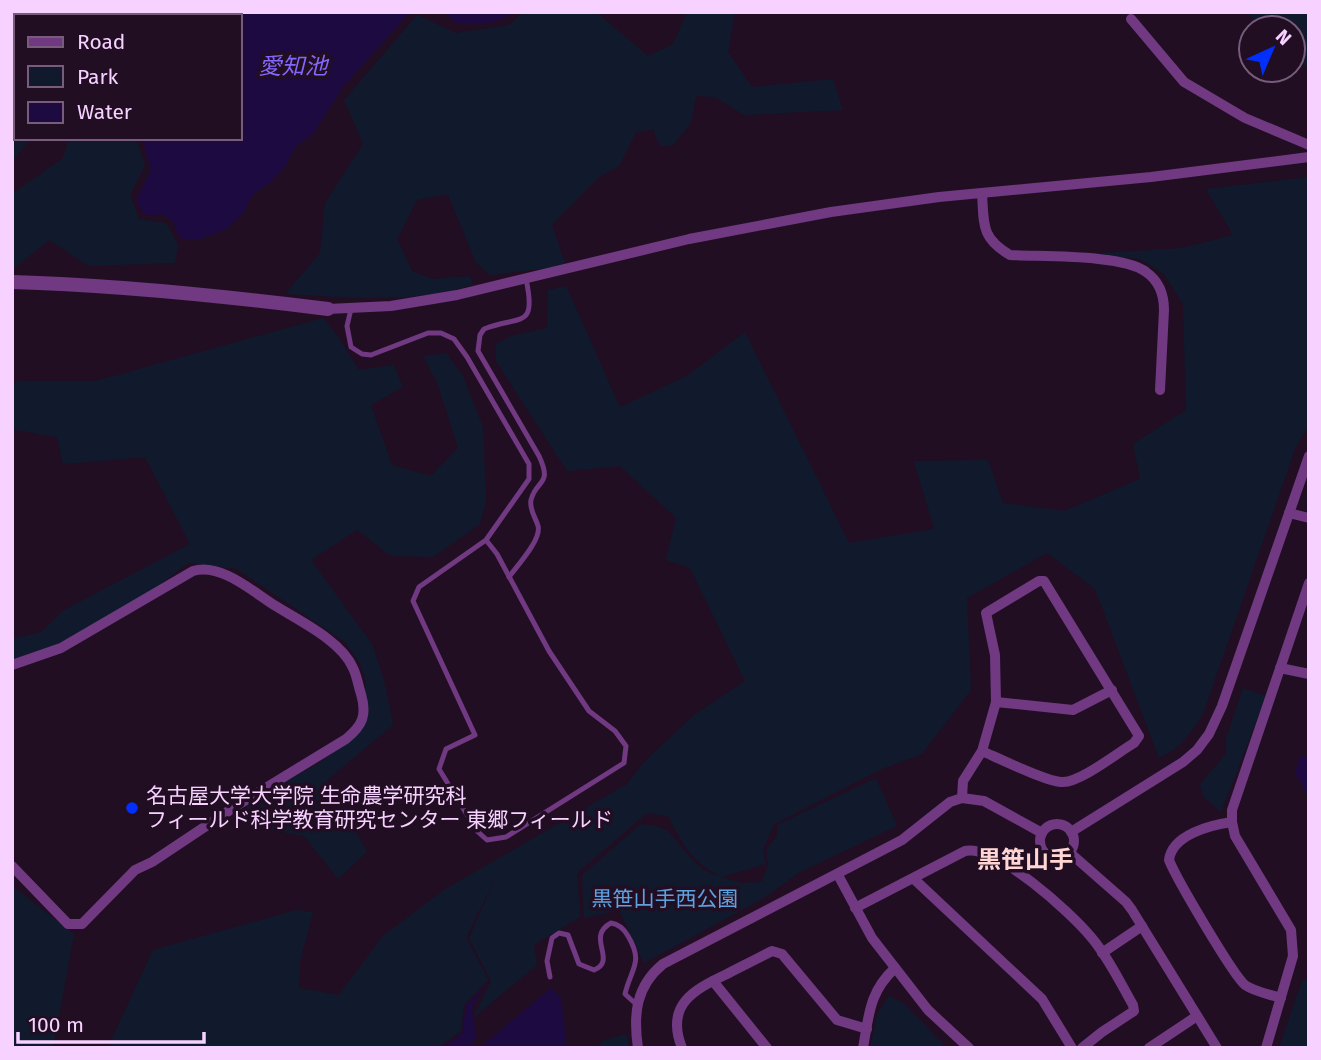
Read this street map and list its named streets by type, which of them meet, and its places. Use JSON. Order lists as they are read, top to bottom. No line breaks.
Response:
{"districts":["黒笹山手"],"water":["愛知池"],"parks":["黒笹山手西公園"],"places":["名古屋大学大学院 生命農学研究科 フィールド科学教育研究センター 東郷フィールド"],"legend":["Road","Park","Water"],"scale_bar":"100 m","north":"top right"}
